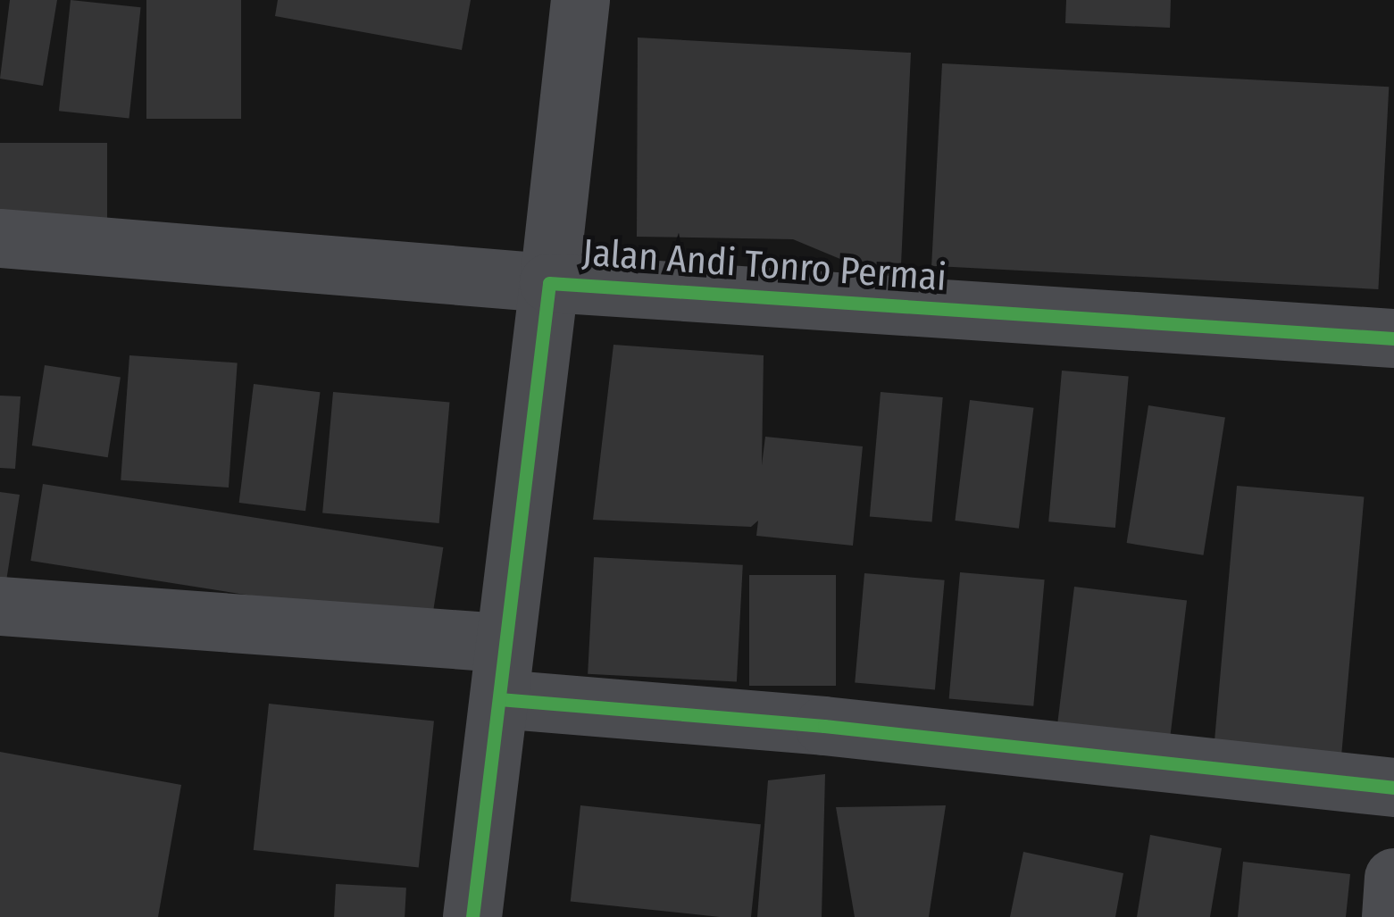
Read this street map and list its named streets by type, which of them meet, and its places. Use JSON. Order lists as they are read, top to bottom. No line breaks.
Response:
{"streets":{"street":["Jalan Andi Tonro Permai"]}}
